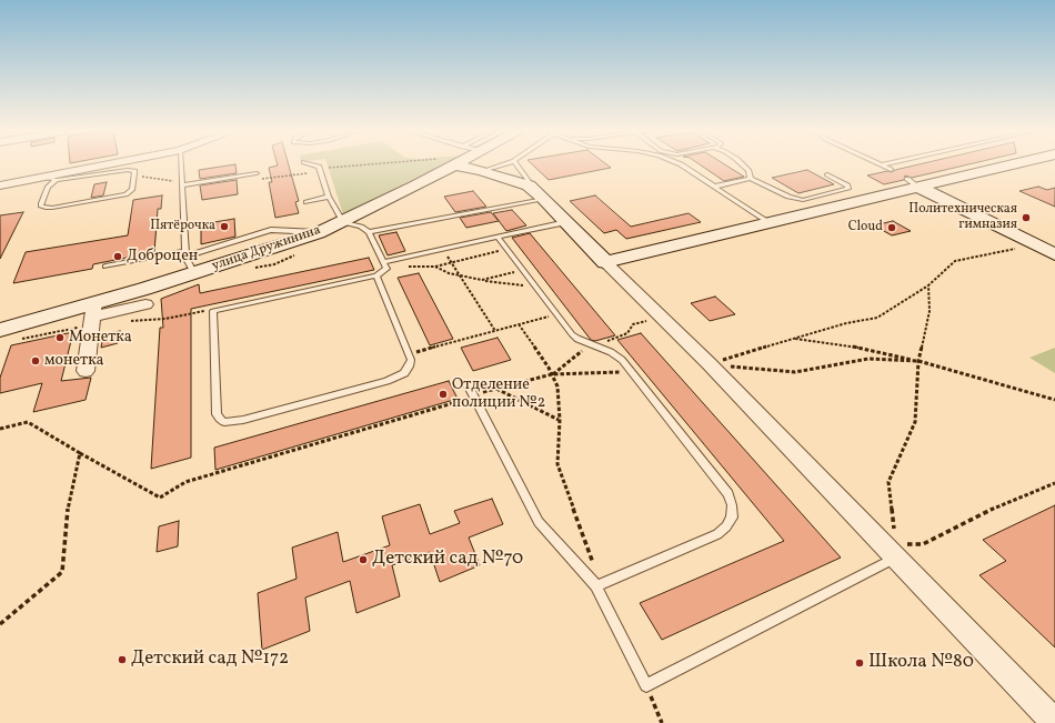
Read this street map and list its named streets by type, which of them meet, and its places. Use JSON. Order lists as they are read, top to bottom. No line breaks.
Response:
{"streets":{"street":["улица Дружинина"]},"places":["Политехническая гимназия","Пятёрочка","Cloud","Доброцен","Монетка","монетка","Отделение полиции №2","Детский сад №70","Детский сад №172","Школа №80"]}
